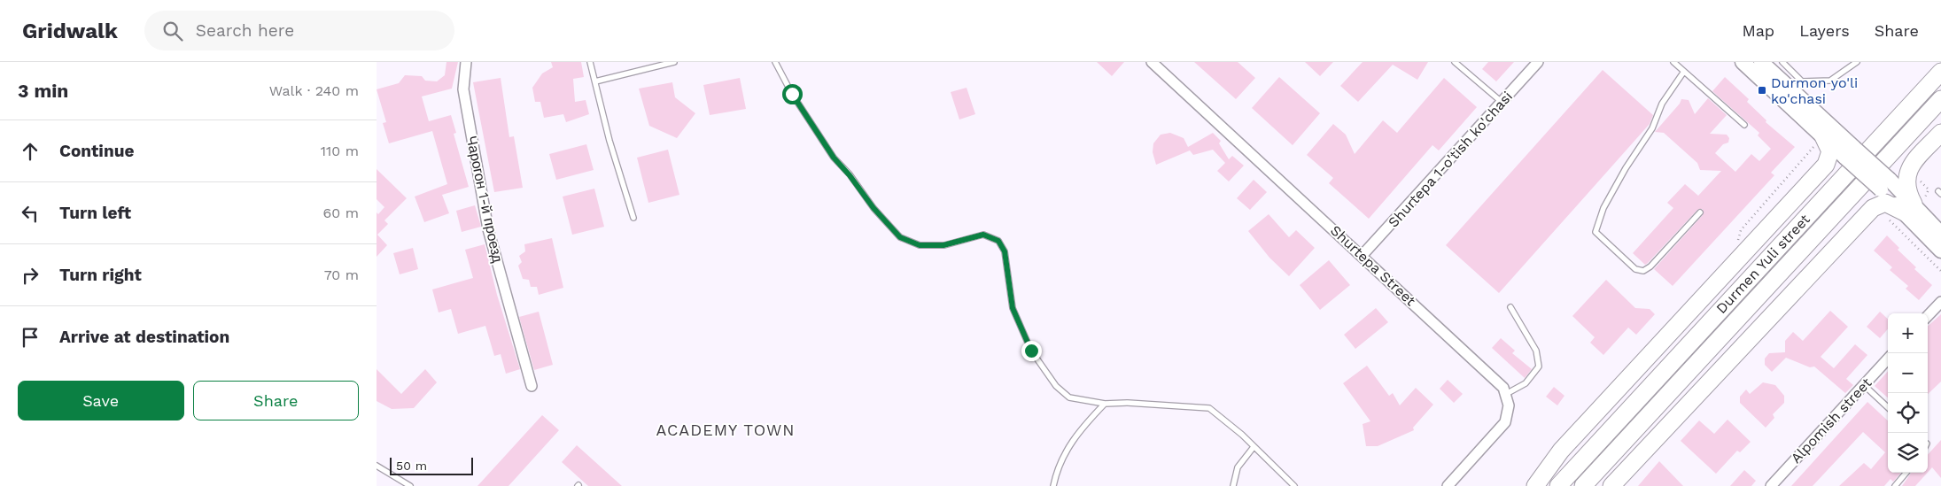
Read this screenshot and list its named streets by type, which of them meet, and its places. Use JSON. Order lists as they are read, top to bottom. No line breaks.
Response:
{"streets":{"main road":["Durmen Yuli street"],"street":["Shurtepa 1-o'tish ko'chasi","Чарогон 1-й проезд","Shurtepa Street","Alpomish street"]},"crossings":[["Shurtepa 1-o'tish ko'chasi","Shurtepa Street"]],"districts":["ACADEMY TOWN"],"places":{"transit":["Durmon yo'li ko'chasi"]},"scale_bar":"50 m","page":{"header":"Gridwalk","search":"Search here","nav":["Map","Layers","Share"],"heading":["3 min","Walk · 240 m"],"list":[["Continue","110 m"],["Turn left","60 m"],["Turn right","70 m"],"Arrive at destination"],"map_buttons":["+","−"],"buttons":["Save","Share"],"scale":"50 m"}}
